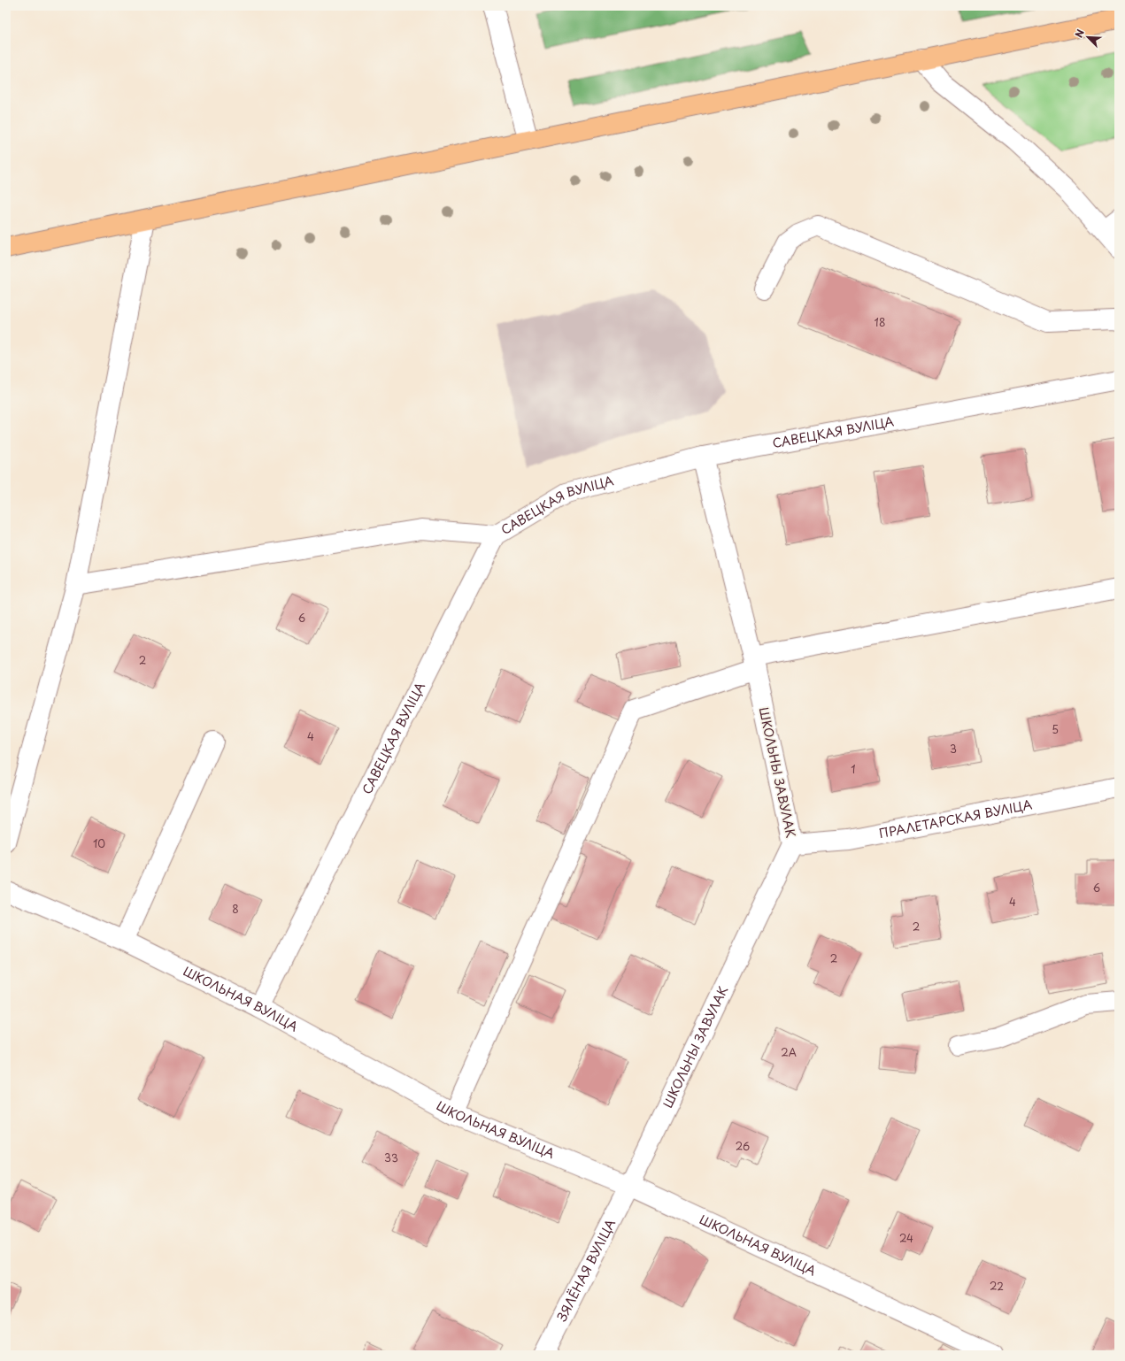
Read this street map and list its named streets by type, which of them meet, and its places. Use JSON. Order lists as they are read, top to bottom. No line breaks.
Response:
{"streets":{"street":["САВЕЦКАЯ ВУЛІЦА","ШКОЛЬНЫ ЗАВУЛАК","ПРАЛЕТАРСКАЯ ВУЛІЦА","ШКОЛЬНАЯ ВУЛІЦА","ЗЯЛЁНАЯ ВУЛІЦА"]},"crossings":[["САВЕЦКАЯ ВУЛІЦА","ШКОЛЬНЫ ЗАВУЛАК"],["САВЕЦКАЯ ВУЛІЦА","ШКОЛЬНАЯ ВУЛІЦА"],["ШКОЛЬНЫ ЗАВУЛАК","ПРАЛЕТАРСКАЯ ВУЛІЦА"],["ШКОЛЬНЫ ЗАВУЛАК","ШКОЛЬНАЯ ВУЛІЦА"],["ШКОЛЬНЫ ЗАВУЛАК","ЗЯЛЁНАЯ ВУЛІЦА"],["ШКОЛЬНАЯ ВУЛІЦА","ЗЯЛЁНАЯ ВУЛІЦА"]],"house_numbers":["18","6","2","5","4","3","1","10","6","4","8","2","2","2А","26","33","24","22"],"north":"top left"}
